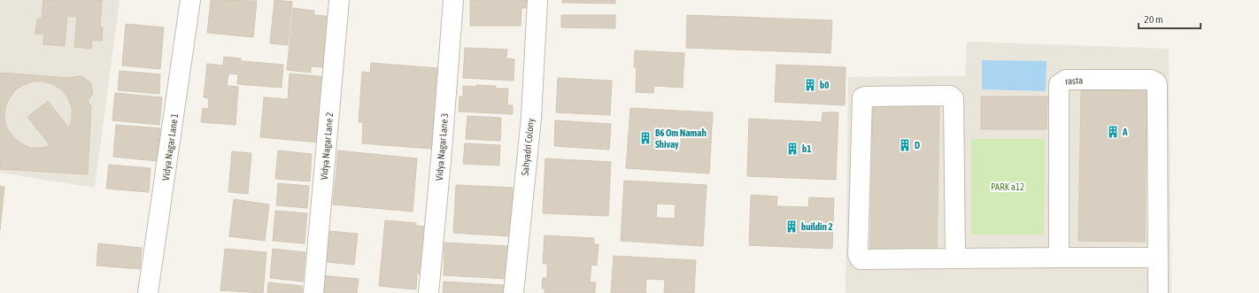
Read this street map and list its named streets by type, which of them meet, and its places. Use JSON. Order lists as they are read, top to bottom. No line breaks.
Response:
{"streets":{"street":["rasta","Vidya Nagar Lane 2","Vidya Nagar Lane 1","Vidya Nagar Lane 3","Sahyadri Colony"]},"parks":["PARK a12"],"places":{"building":["b0","A","B6 Om Namah Shivay","D","b1","buildin 2"]},"scale_bar":"20 m"}
